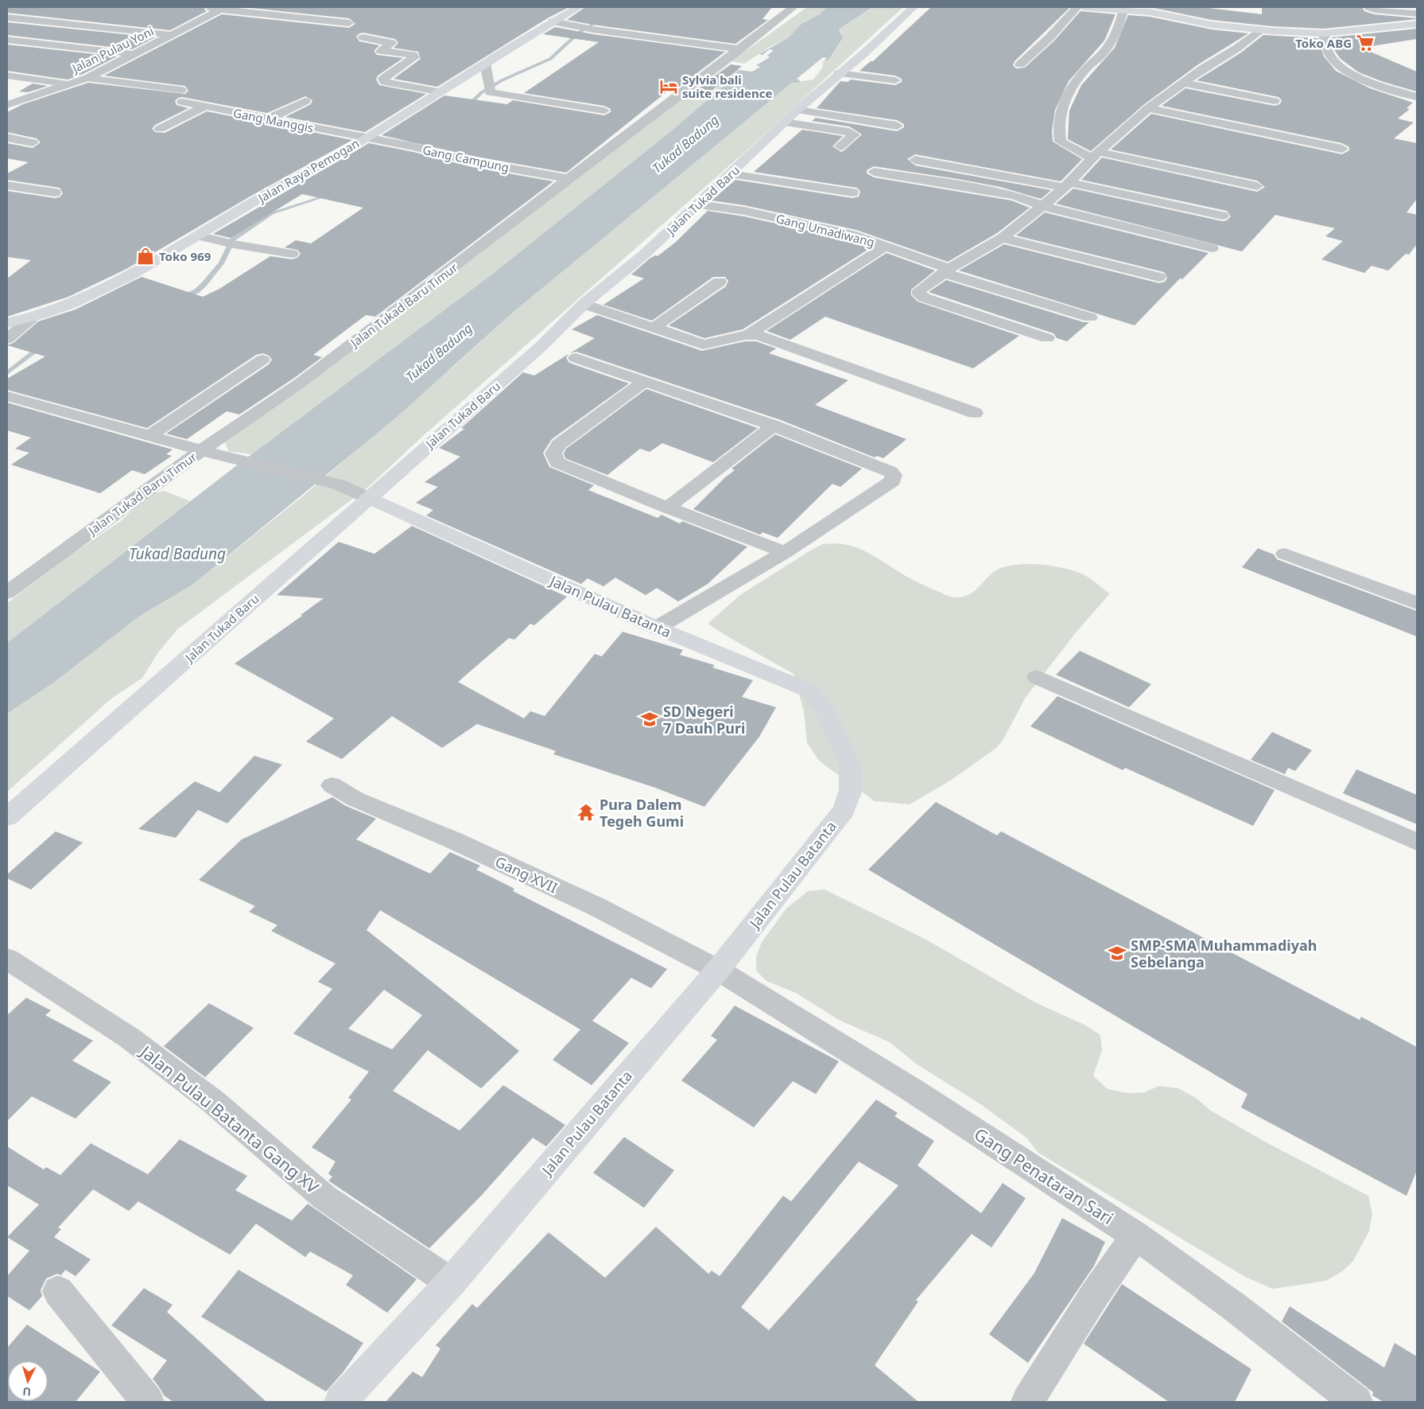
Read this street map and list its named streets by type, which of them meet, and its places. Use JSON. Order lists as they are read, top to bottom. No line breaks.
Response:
{"streets":{"street":["Jalan Pulau Yoni","Gang Manggis","Gang Campung","Jalan Raya Pemogan","Jalan Tukad Baru","Gang Umadiwang","Jalan Tukad Baru Timur","Jalan Pulau Batanta","Gang XVII","Jalan Pulau Batanta Gang XV","Gang Penataran Sari"]},"crossings":[["Jalan Pulau Yoni","Gang Manggis"],["Gang Manggis","Gang Campung"],["Gang Manggis","Jalan Raya Pemogan"],["Gang Campung","Jalan Raya Pemogan"],["Gang Campung","Jalan Tukad Baru Timur"],["Jalan Tukad Baru","Gang Umadiwang"],["Jalan Tukad Baru","Jalan Pulau Batanta"],["Jalan Pulau Batanta","Gang XVII"],["Jalan Pulau Batanta","Jalan Pulau Batanta Gang XV"],["Jalan Pulau Batanta","Gang Penataran Sari"],["Gang XVII","Gang Penataran Sari"]],"water":["Tukad Badung"],"places":{"supermarket":["Toko ABG"],"hotel":["Sylvia bali suite residence"],"shop":["Toko 969"],"school or university":["SD Negeri 7 Dauh Puri","SMP-SMA Muhammadiyah Sebelanga"],"temple":["Pura Dalem Tegeh Gumi"]},"north":"bottom"}
